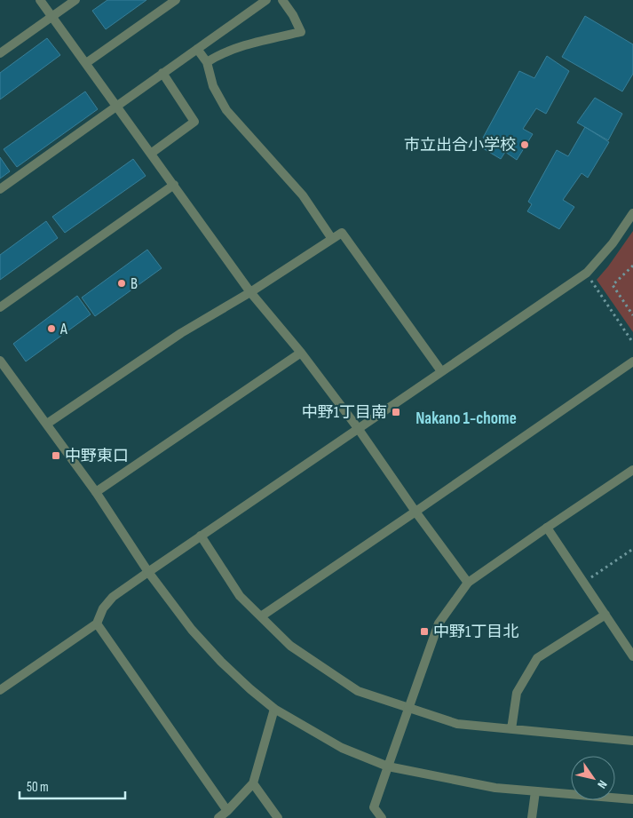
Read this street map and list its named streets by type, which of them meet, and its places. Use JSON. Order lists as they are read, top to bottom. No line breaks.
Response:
{"districts":["Nakano 1-chome"],"places":{"other":["市立出合小学校","B","A"],"transit":["中野1丁目南","中野東口","中野1丁目北"]},"scale_bar":"50 m","north":"bottom right"}
